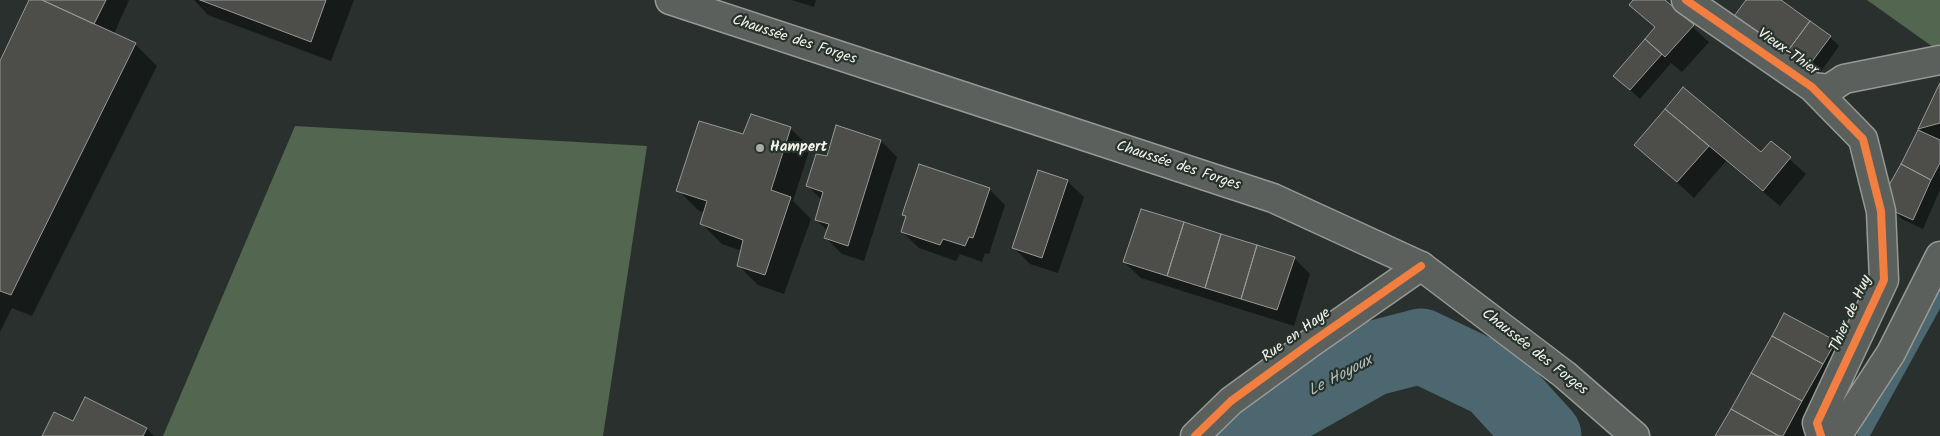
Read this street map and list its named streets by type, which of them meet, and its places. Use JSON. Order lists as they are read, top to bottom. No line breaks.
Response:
{"streets":{"street":["Chaussée des Forges","Vieux-Thier","Thier de Huy","Rue en Haye"]},"crossings":[["Chaussée des Forges","Rue en Haye"],["Vieux-Thier","Thier de Huy"]],"water":["Le Hoyoux"],"places":["Hampert"]}
